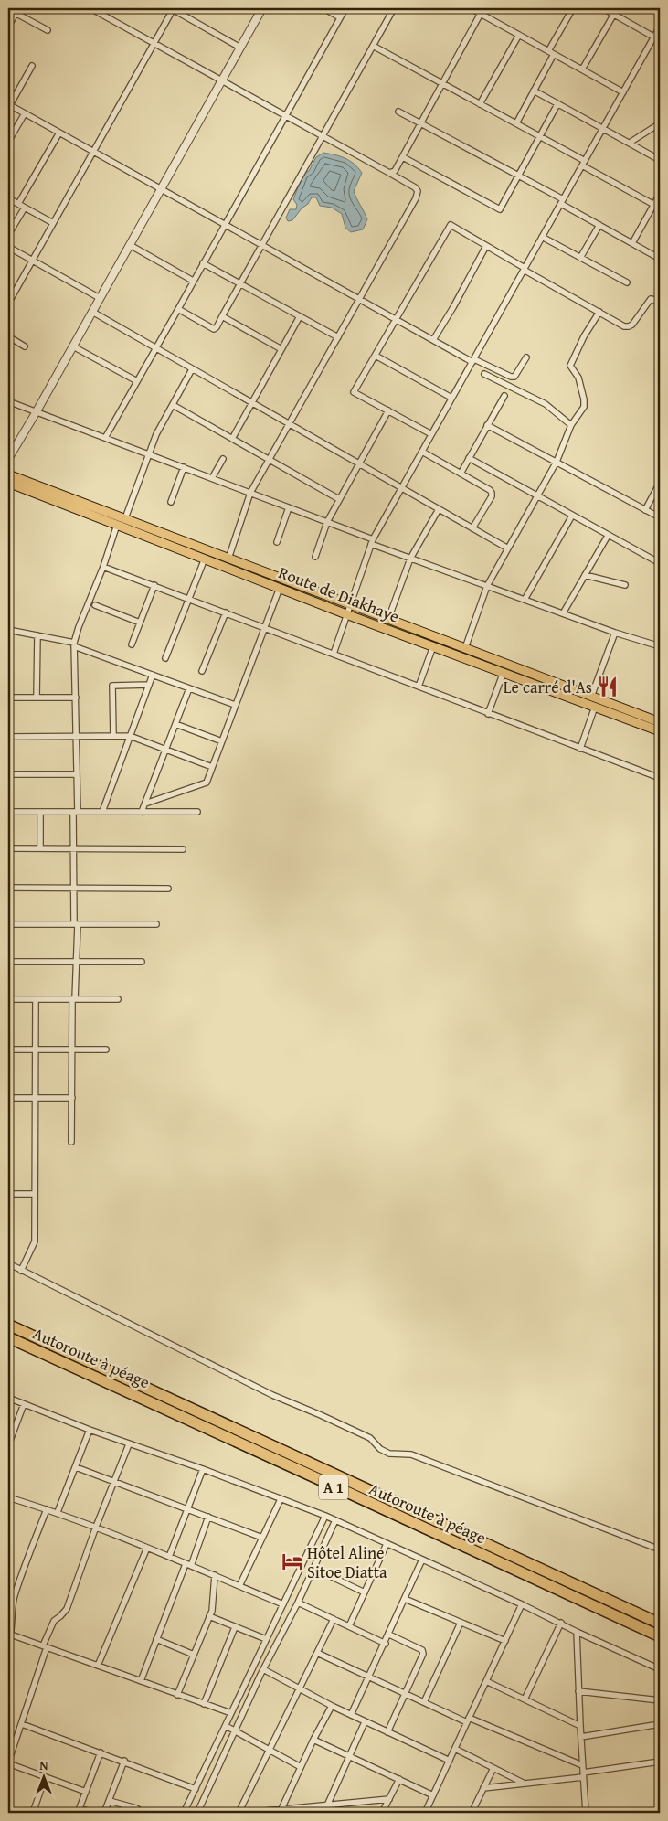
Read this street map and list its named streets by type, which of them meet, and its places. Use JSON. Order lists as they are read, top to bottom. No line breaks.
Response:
{"streets":{"highway":["Autoroute à péage","A 1"],"main road":["Route de Diakhaye"]},"places":{"restaurant":["Le carré d'As"],"hotel":["Hôtel Aline Sitoe Diatta"]},"north":"top"}
